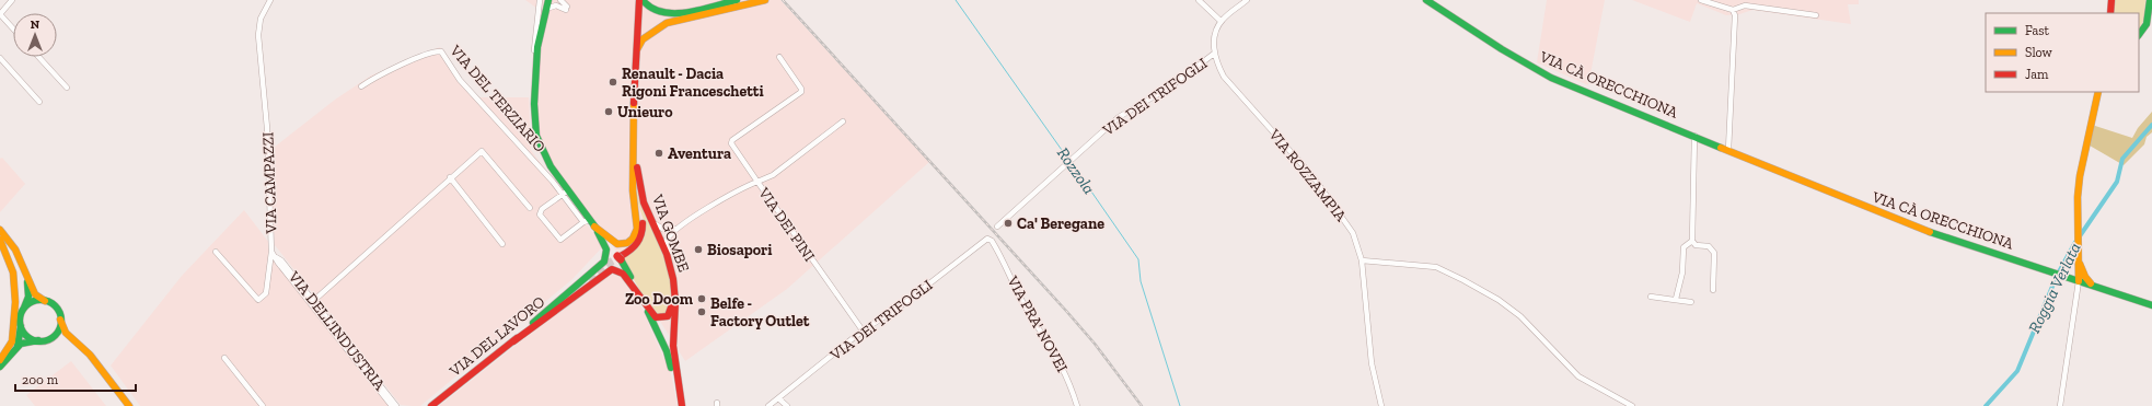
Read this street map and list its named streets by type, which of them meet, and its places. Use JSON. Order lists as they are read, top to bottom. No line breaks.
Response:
{"streets":{"main road":["VIA CÀ ORECCHIONA","VIA DEL TERZIARIO","VIA GOMBE","VIA DEL LAVORO"],"street":["VIA DEI TRIFOGLI","VIA ROZZAMPIA","VIA CAMPAZZI","VIA DEI PINI","VIA PRA' NOVEI","VIA DELL'INDUSTRIA"]},"crossings":[["VIA DEI TRIFOGLI","VIA ROZZAMPIA"],["VIA DEI TRIFOGLI","VIA DEI PINI"],["VIA DEI TRIFOGLI","VIA PRA' NOVEI"],["VIA DEL TERZIARIO","VIA GOMBE"],["VIA CAMPAZZI","VIA DELL'INDUSTRIA"]],"water":["Rozzola","Roggia Verlata"],"places":["Renault - Dacia Rigoni Franceschetti","Unieuro","Aventura","Ca' Beregane","Biosapori","Zoo Doom","Belfe - Factory Outlet"],"legend":["Fast","Slow","Jam"],"scale_bar":"200 m","north":"top"}
